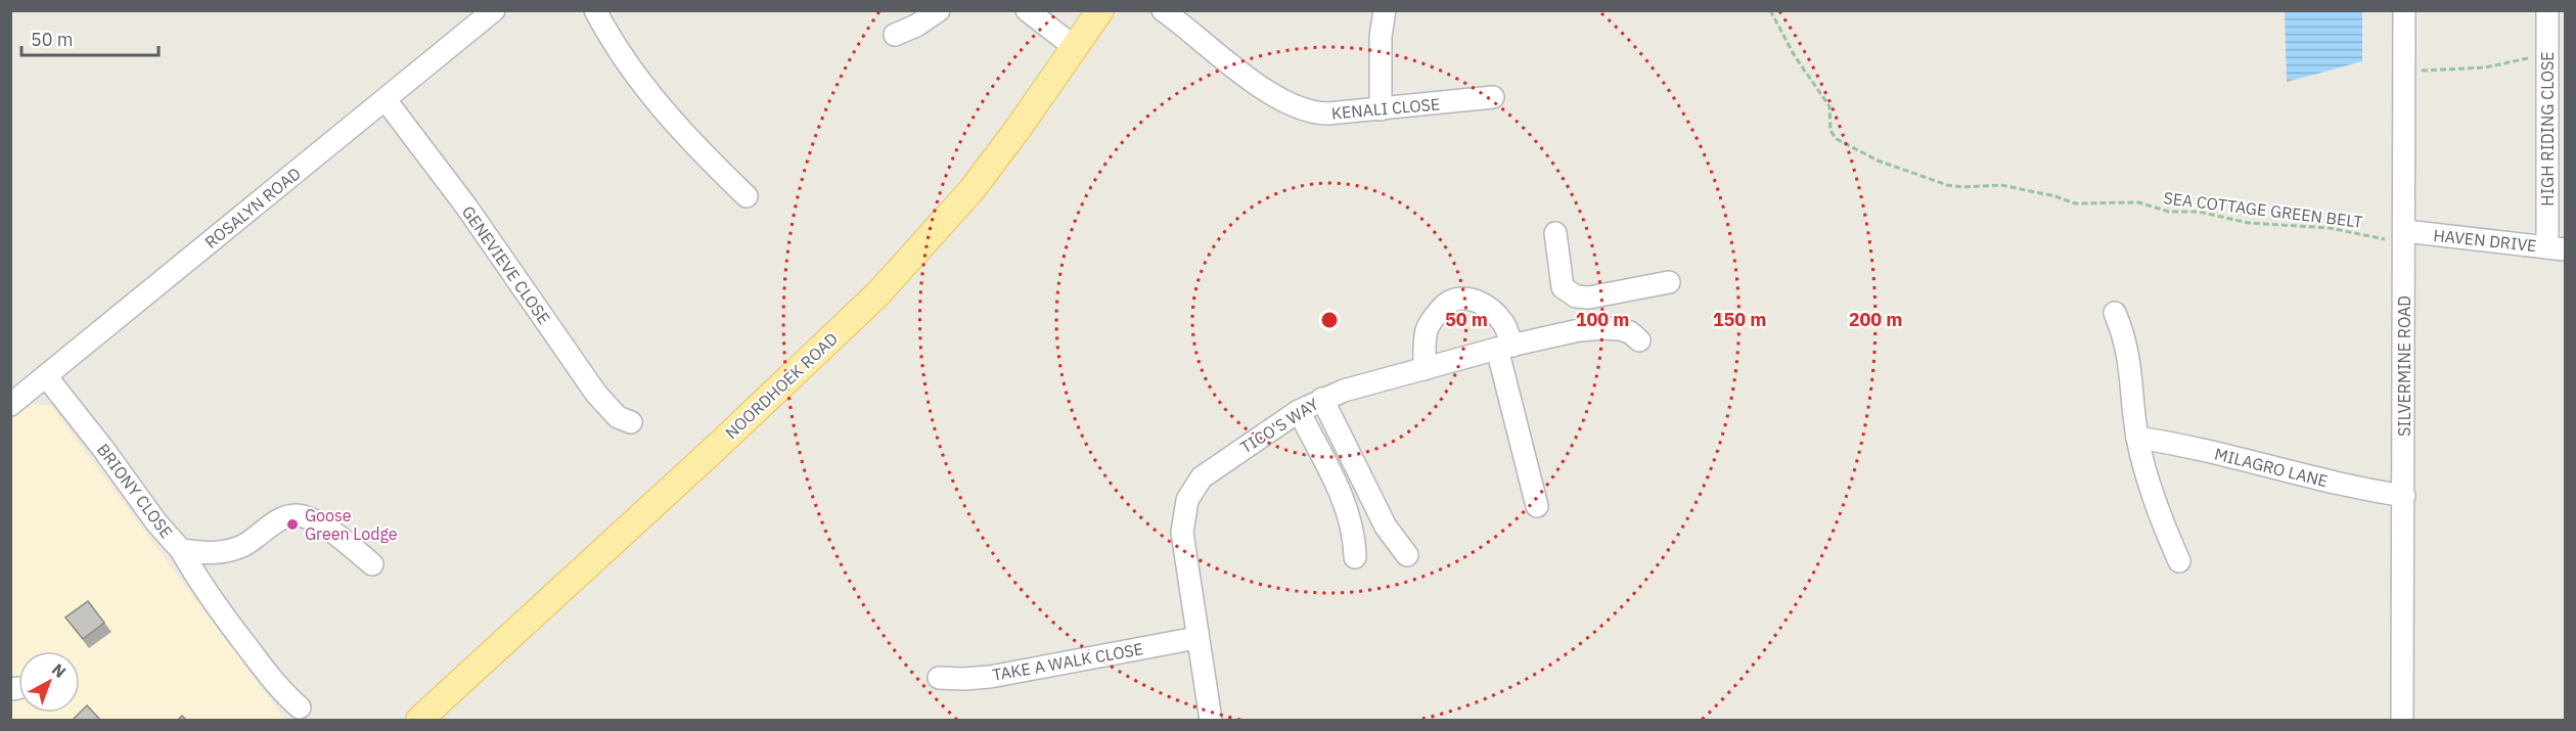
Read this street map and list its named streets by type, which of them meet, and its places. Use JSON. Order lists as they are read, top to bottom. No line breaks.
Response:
{"streets":{"main road":["NOORDHOEK ROAD"],"street":["KENALI CLOSE","HIGH RIDING CLOSE","ROSALYN ROAD","HAVEN DRIVE","GENEVIEVE CLOSE","SILVERMINE ROAD","TICO'S WAY","MILAGRO LANE","BRIONY CLOSE","TAKE A WALK CLOSE"],"path":["SEA COTTAGE GREEN BELT"]},"crossings":[["HIGH RIDING CLOSE","HAVEN DRIVE"],["ROSALYN ROAD","GENEVIEVE CLOSE"],["ROSALYN ROAD","BRIONY CLOSE"],["SEA COTTAGE GREEN BELT","HAVEN DRIVE"],["SEA COTTAGE GREEN BELT","SILVERMINE ROAD"],["HAVEN DRIVE","SILVERMINE ROAD"],["SILVERMINE ROAD","MILAGRO LANE"],["TICO'S WAY","TAKE A WALK CLOSE"]],"places":["Goose Green Lodge"],"scale_bar":"50 m","north":"top right","rings":["50 m","100 m","150 m","200 m"]}
